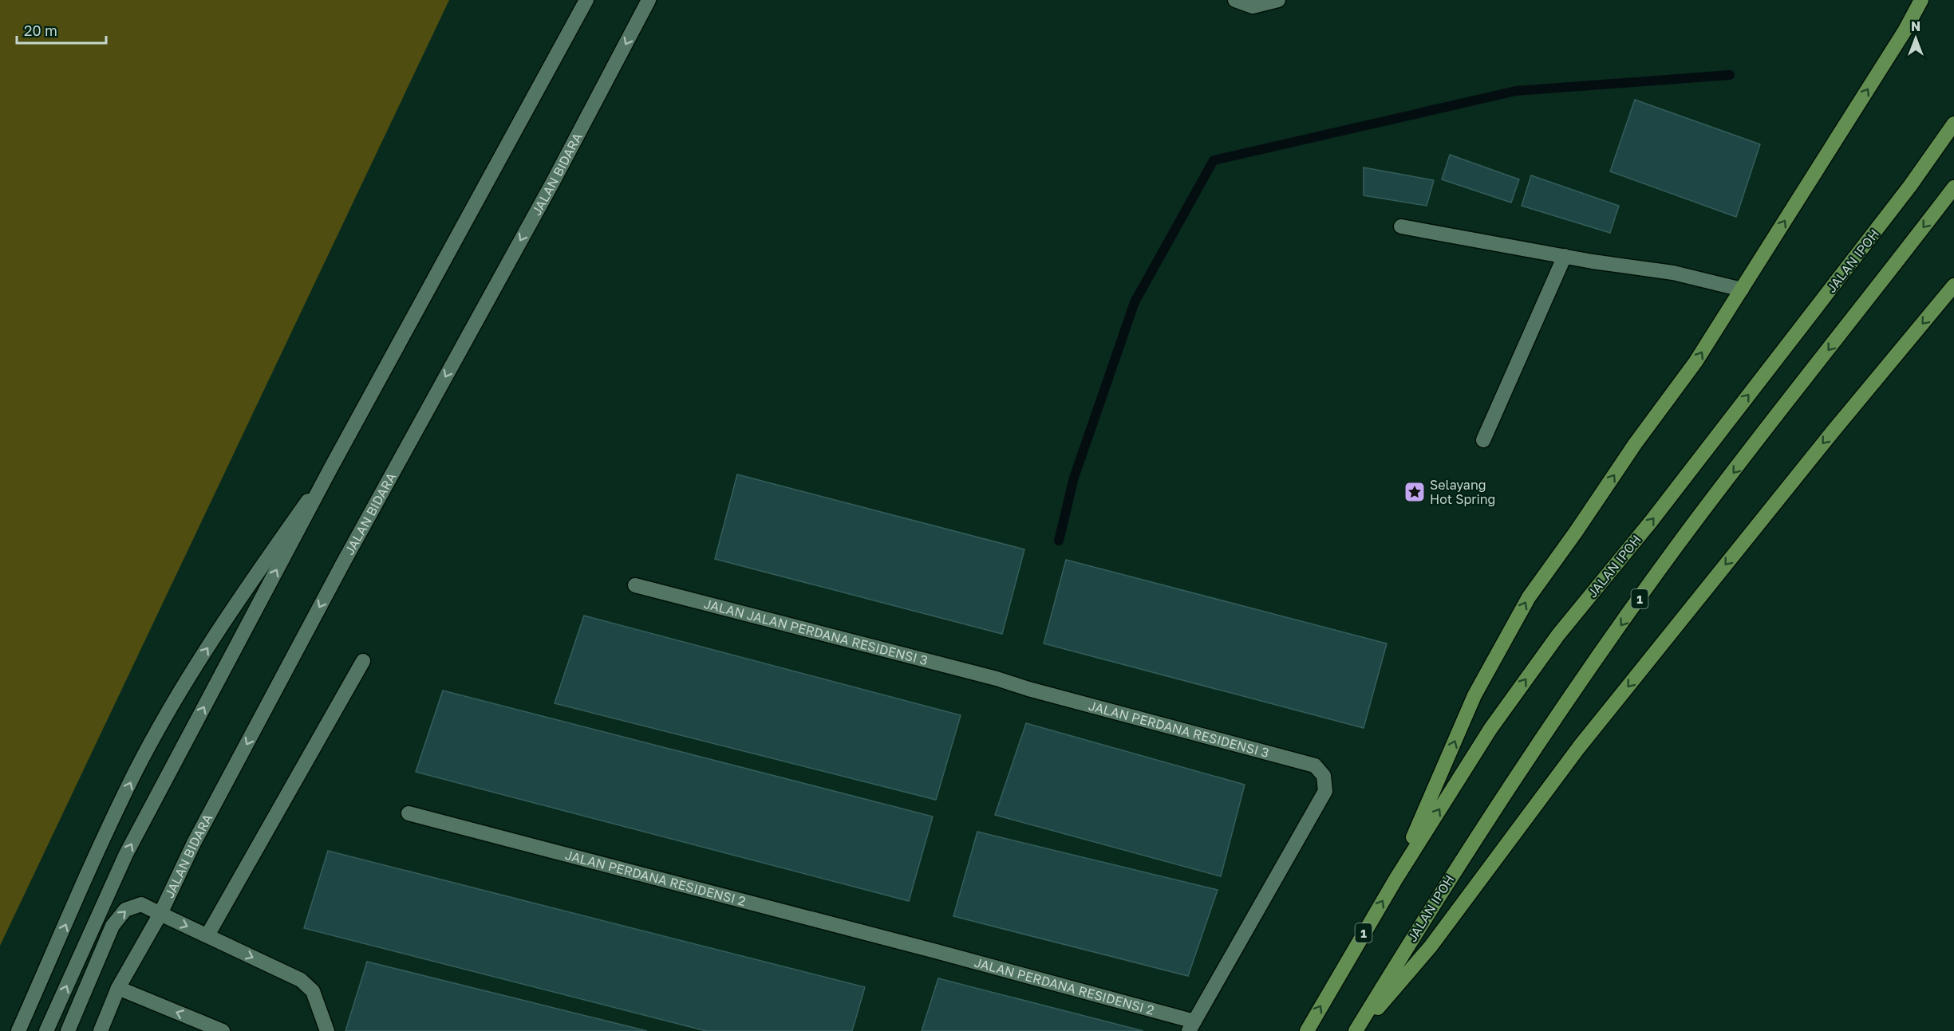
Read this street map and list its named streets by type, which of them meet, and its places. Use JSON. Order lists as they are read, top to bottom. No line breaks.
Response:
{"streets":{"highway":["JALAN IPOH","1"],"street":["JALAN BIDARA","JALAN JALAN PERDANA RESIDENSI 3","JALAN PERDANA RESIDENSI 3","JALAN PERDANA RESIDENSI 2"]},"crossings":[["JALAN JALAN PERDANA RESIDENSI 3","JALAN PERDANA RESIDENSI 3"],["JALAN PERDANA RESIDENSI 3","JALAN PERDANA RESIDENSI 2"]],"places":{"place":["Selayang Hot Spring"]},"scale_bar":"20 m","north":"top"}
